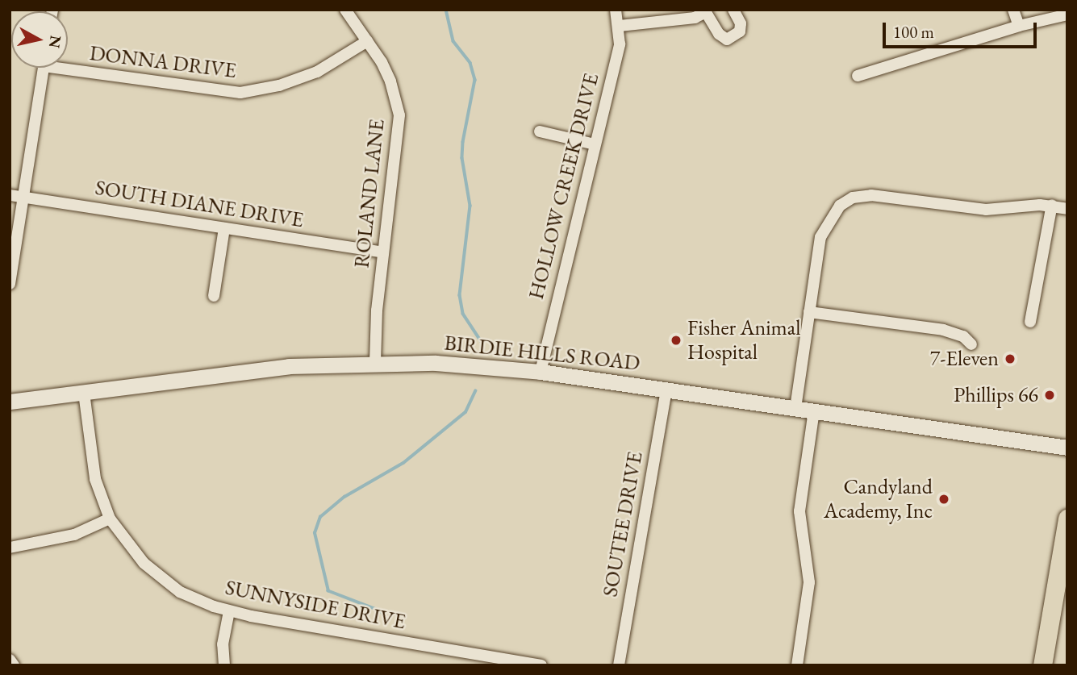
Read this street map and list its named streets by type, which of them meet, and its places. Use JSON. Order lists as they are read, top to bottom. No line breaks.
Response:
{"streets":{"main road":["BIRDIE HILLS ROAD"],"street":["DONNA DRIVE","HOLLOW CREEK DRIVE","ROLAND LANE","SOUTH DIANE DRIVE","SOUTEE DRIVE","SUNNYSIDE DRIVE"]},"crossings":[["DONNA DRIVE","ROLAND LANE"],["HOLLOW CREEK DRIVE","BIRDIE HILLS ROAD"],["ROLAND LANE","SOUTH DIANE DRIVE"],["ROLAND LANE","BIRDIE HILLS ROAD"],["BIRDIE HILLS ROAD","SOUTEE DRIVE"],["BIRDIE HILLS ROAD","SUNNYSIDE DRIVE"]],"places":["Fisher Animal Hospital","7-Eleven","Phillips 66","Candyland Academy, Inc"],"scale_bar":"100 m","north":"right"}
